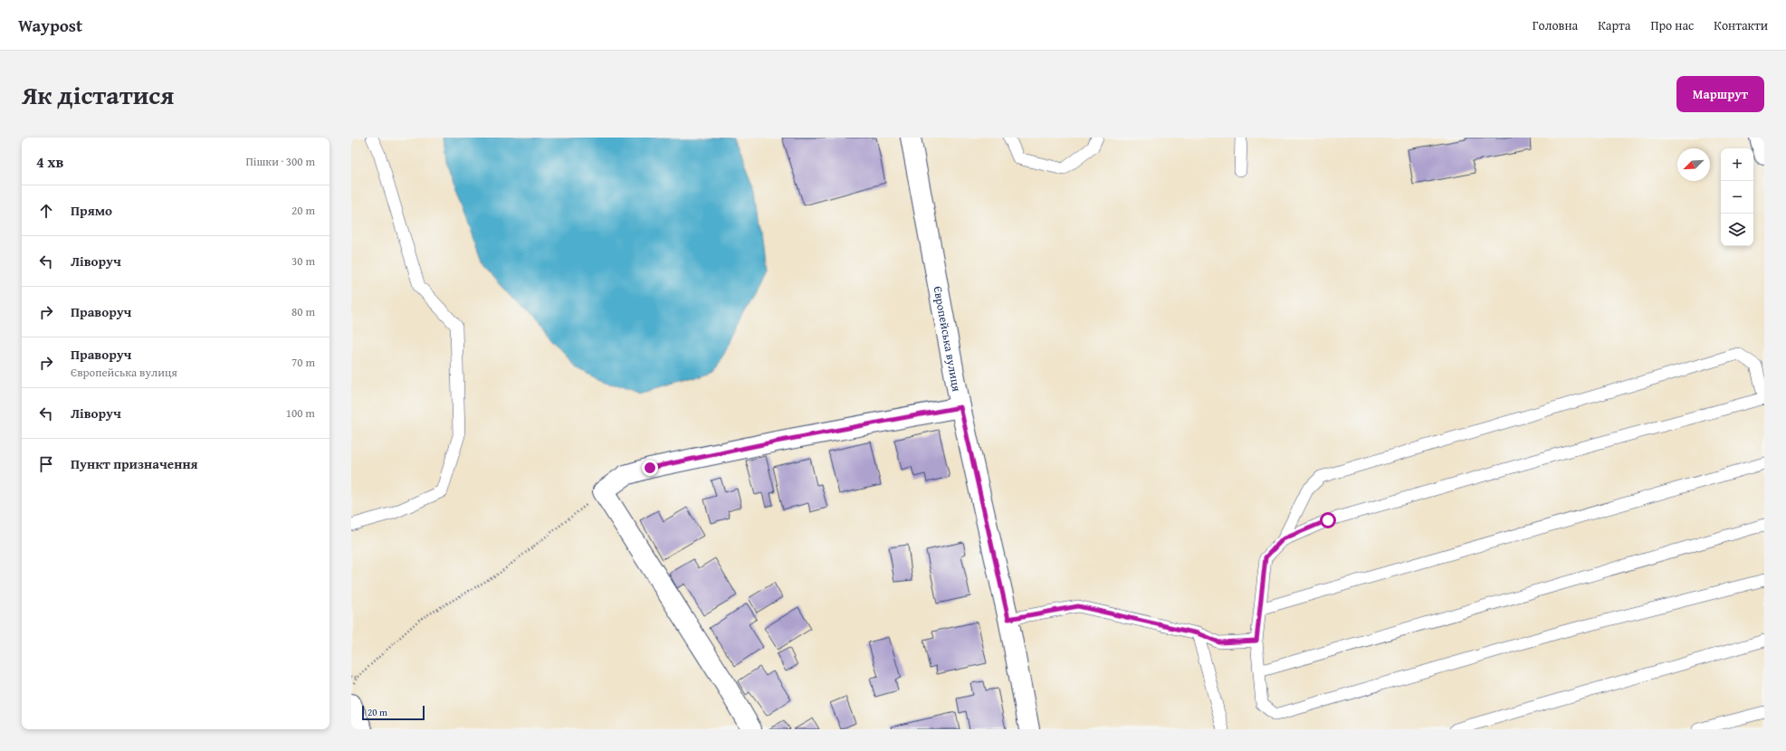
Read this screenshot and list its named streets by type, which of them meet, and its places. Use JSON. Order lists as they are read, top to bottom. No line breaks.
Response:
{"streets":{"street":["Європейська вулиця"]},"scale_bar":"20 m","north":"bottom left","page":{"header":"Waypost","nav":["Головна","Карта","Про нас","Контакти"],"title":"Як дістатися","buttons":"Маршрут","heading":["4 хв","Пішки · 300 m"],"map_buttons":["+","−"],"list":[["Прямо","20 m"],["Ліворуч","30 m"],["Праворуч","80 m"],["Праворуч","Європейська вулиця","70 m"],["Ліворуч","100 m"],"Пункт призначення"],"scale":"20 m"}}
